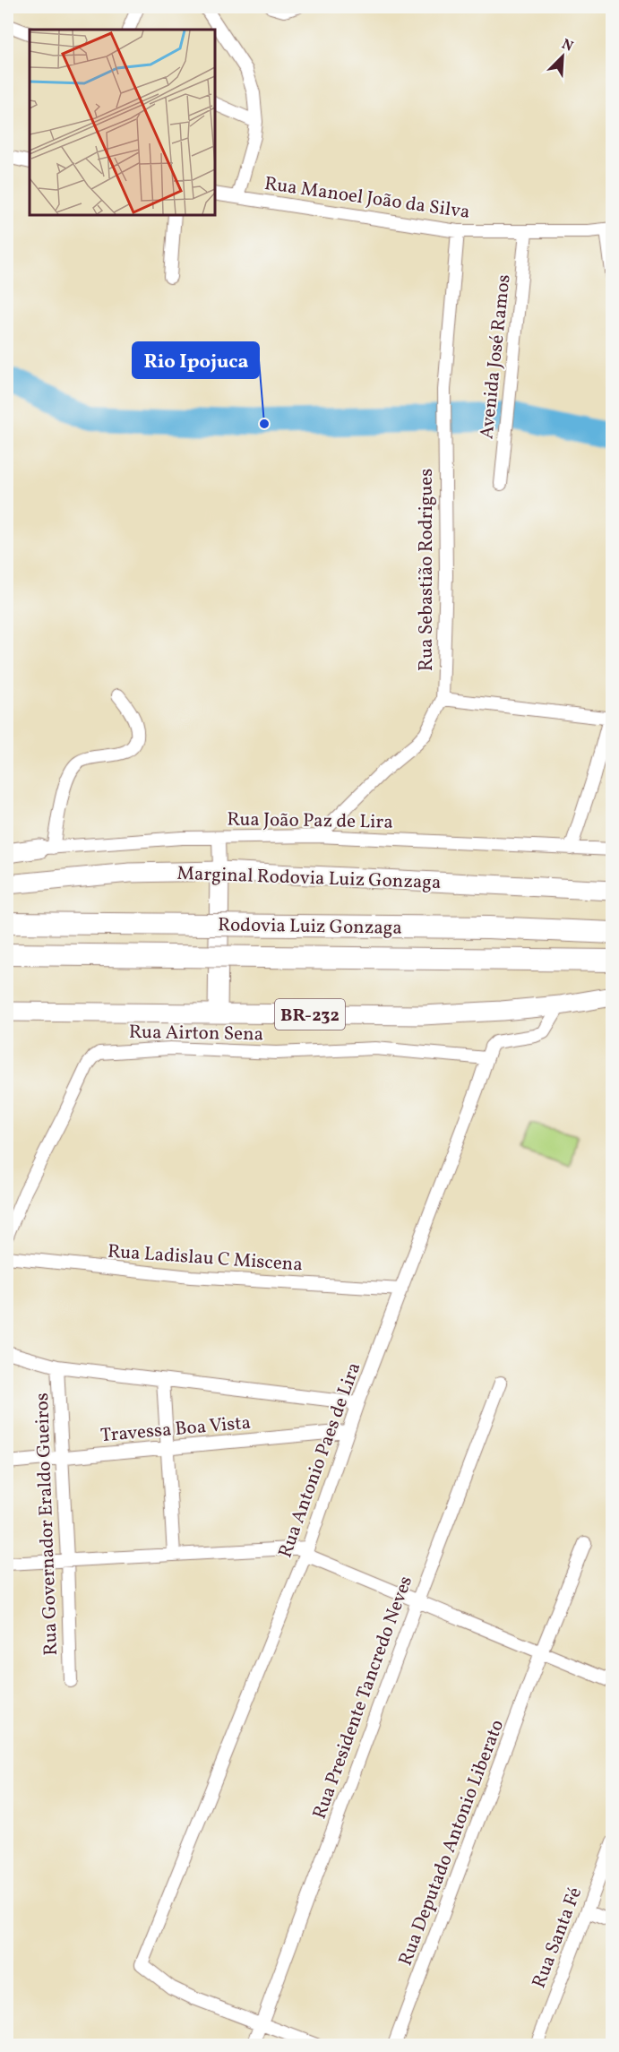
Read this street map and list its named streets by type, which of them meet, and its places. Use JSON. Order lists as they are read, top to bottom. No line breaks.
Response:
{"streets":{"highway":["Rodovia Luiz Gonzaga"],"main road":["Marginal Rodovia Luiz Gonzaga","BR-232"],"street":["Rua Manoel João da Silva","Avenida José Ramos","Rua Sebastião Rodrigues","Rua João Paz de Lira","Rua Airton Sena","Rua Ladislau C Miscena","Travessa Boa Vista","Rua Antonio Paes de Lira","Rua Governador Eraldo Gueiros","Rua Presidente Tancredo Neves","Rua Deputado Antonio Liberato","Rua Santa Fé"]},"crossings":[["Rua Manoel João da Silva","Avenida José Ramos"],["Rua Manoel João da Silva","Rua Sebastião Rodrigues"],["Rua Sebastião Rodrigues","Rua João Paz de Lira"],["BR-232","Rua Antonio Paes de Lira"],["Rua Airton Sena","Rua Antonio Paes de Lira"],["Rua Ladislau C Miscena","Rua Antonio Paes de Lira"],["Travessa Boa Vista","Rua Antonio Paes de Lira"],["Travessa Boa Vista","Rua Governador Eraldo Gueiros"],["Rua Antonio Paes de Lira","Rua Presidente Tancredo Neves"]],"places":["Rio Ipojuca"],"north":"top right"}
